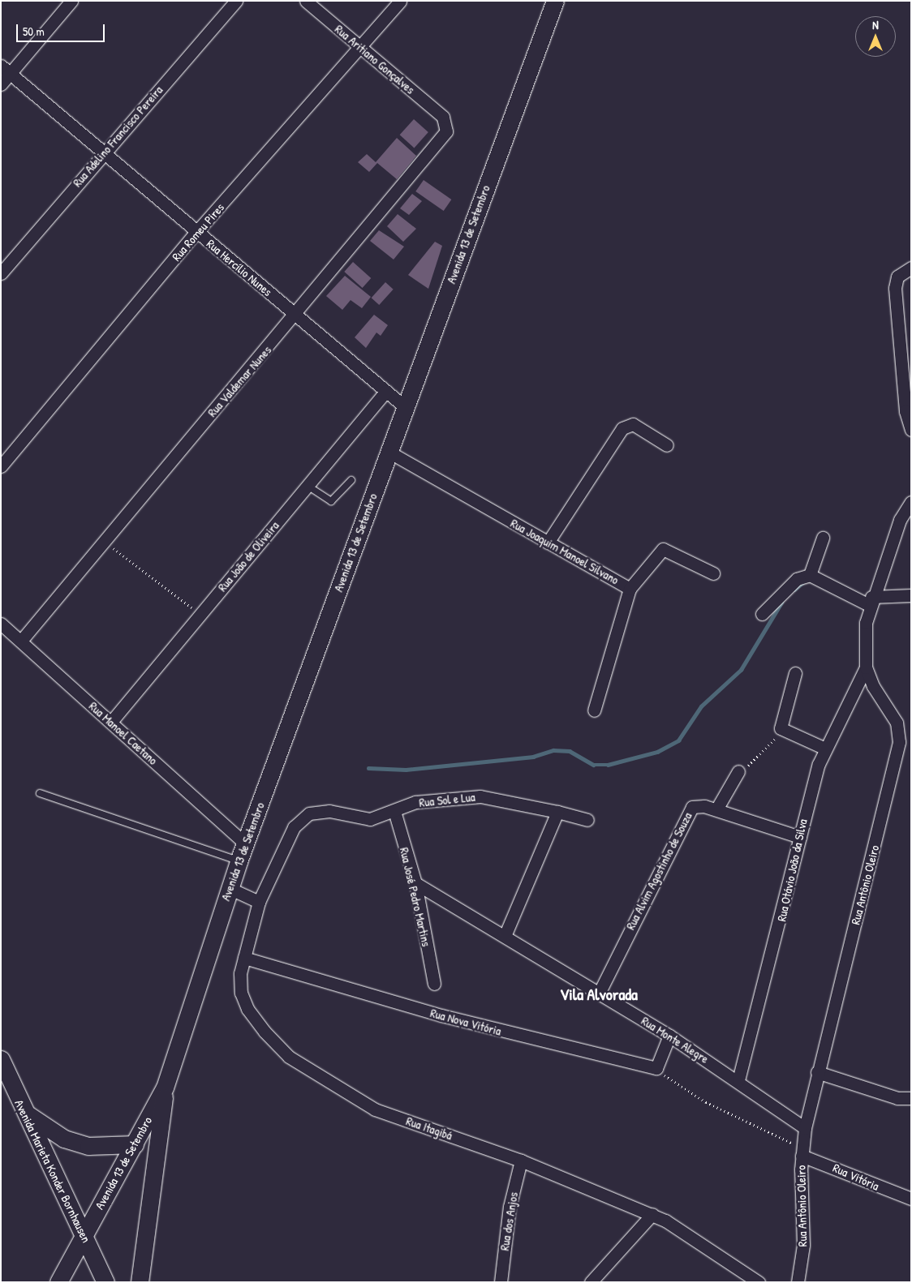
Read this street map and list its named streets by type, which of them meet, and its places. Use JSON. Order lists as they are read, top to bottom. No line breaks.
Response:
{"streets":{"main road":["Avenida 13 de Setembro","Avenida Marieta Konder Bornhausen"],"street":["Rua Aritiano Gonçalves","Rua Adelino Francisco Pereira","Rua Romeu Pires","Rua Hercílio Nunes","Rua Valdemar Nunes","Rua Joaquim Manoel Silvano","Rua João de Oliveira","Rua Manoel Caetano","Rua Sol e Lua","Rua Otávio João da Silva","Rua Alvim Agostinho de Souza","Rua Antônio Oleiro","Rua José Pedro Martins","Rua Nova Vitória","Rua Monte Alegre","Rua Itagibá","Rua Vitória","Rua dos Anjos"]},"crossings":[["Rua Aritiano Gonçalves","Rua Romeu Pires"],["Rua Aritiano Gonçalves","Rua Valdemar Nunes"],["Rua Adelino Francisco Pereira","Rua Hercílio Nunes"],["Rua Romeu Pires","Rua Hercílio Nunes"],["Avenida 13 de Setembro","Rua Hercílio Nunes"],["Avenida 13 de Setembro","Rua Joaquim Manoel Silvano"],["Avenida 13 de Setembro","Rua Manoel Caetano"],["Avenida 13 de Setembro","Avenida Marieta Konder Bornhausen"],["Rua Hercílio Nunes","Rua Valdemar Nunes"],["Rua Hercílio Nunes","Rua João de Oliveira"],["Rua Valdemar Nunes","Rua Manoel Caetano"],["Rua João de Oliveira","Rua Manoel Caetano"],["Rua Sol e Lua","Rua José Pedro Martins"],["Rua Sol e Lua","Rua Itagibá"],["Rua Otávio João da Silva","Rua Alvim Agostinho de Souza"],["Rua Otávio João da Silva","Rua Antônio Oleiro"],["Rua Otávio João da Silva","Rua Monte Alegre"],["Rua Alvim Agostinho de Souza","Rua Monte Alegre"],["Rua Antônio Oleiro","Rua Monte Alegre"],["Rua Antônio Oleiro","Rua Vitória"],["Rua José Pedro Martins","Rua Monte Alegre"],["Rua Nova Vitória","Rua Itagibá"],["Rua Itagibá","Rua dos Anjos"]],"districts":["Vila Alvorada"],"scale_bar":"50 m","north":"top"}
